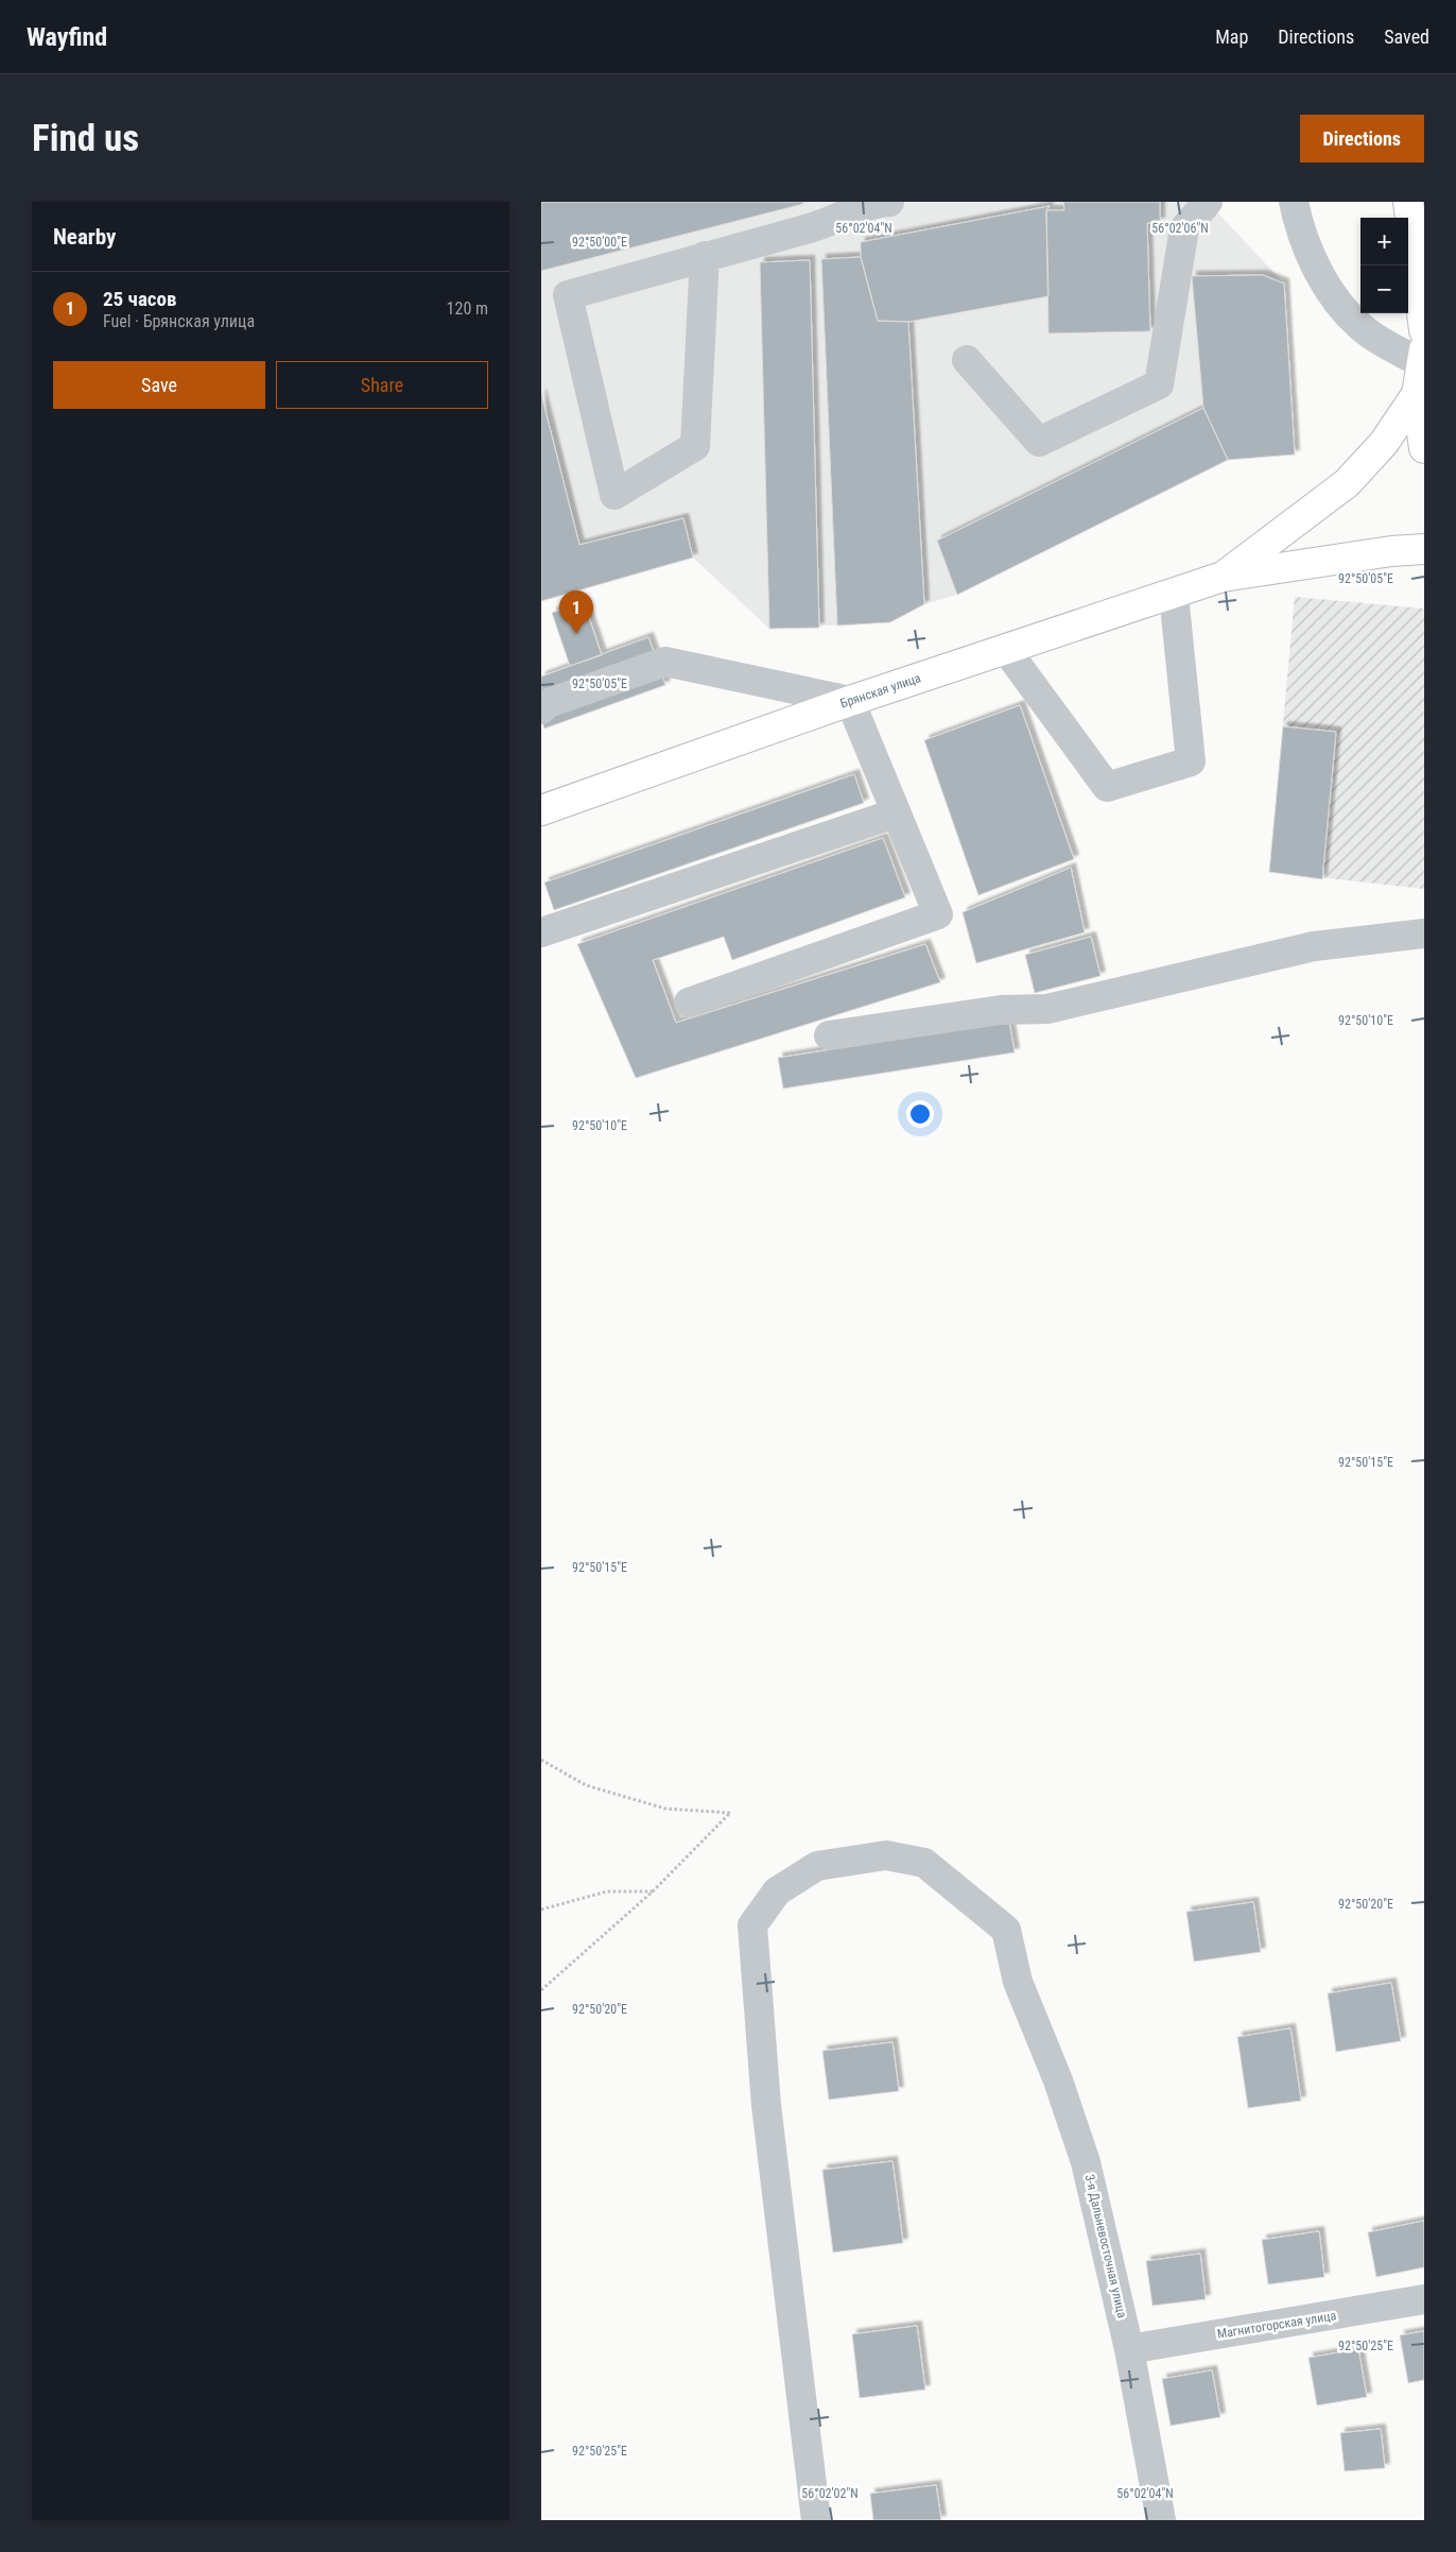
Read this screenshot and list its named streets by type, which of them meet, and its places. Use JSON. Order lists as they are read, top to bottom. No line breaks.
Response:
{"streets":{"main road":["Брянская улица"],"street":["3-я Дальневосточная улица","Магнитогорская улица"]},"crossings":[["3-я Дальневосточная улица","Магнитогорская улица"]],"page":{"header":"Wayfind","nav":["Map","Directions","Saved"],"buttons":["Directions",["Save","Share"]],"title":"Find us","heading":"Nearby","map_buttons":["+","−"],"list":[{"mark":"1","name":"25 часов","note":"Fuel · Брянская улица","value":"120 m"}],"pins":"1"},"coordinates":["56°02'04\"N","56°02'06\"N","92°50'00\"E","92°50'05\"E","92°50'10\"E","92°50'15\"E","92°50'20\"E","92°50'25\"E","56°02'02\"N"]}
